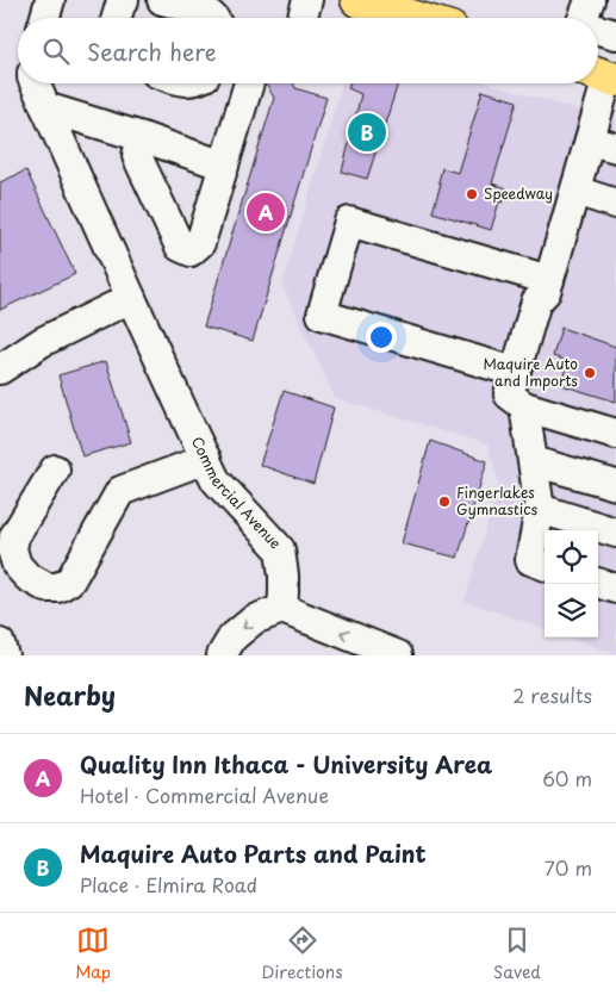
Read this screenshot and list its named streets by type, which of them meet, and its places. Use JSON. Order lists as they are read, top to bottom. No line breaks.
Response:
{"streets":{"street":["Commercial Avenue"]},"places":["Speedway","Maquire Auto and Imports","Fingerlakes Gymnastics"],"page":{"search":"Search here","pins":["B","A"],"heading":["Nearby","2 results"],"list":[{"mark":"A","name":"Quality Inn Ithaca - University Area","note":"Hotel · Commercial Avenue","value":"60 m"},{"mark":"B","name":"Maquire Auto Parts and Paint","note":"Place · Elmira Road","value":"70 m"}],"nav":["Map","Directions","Saved"]}}
